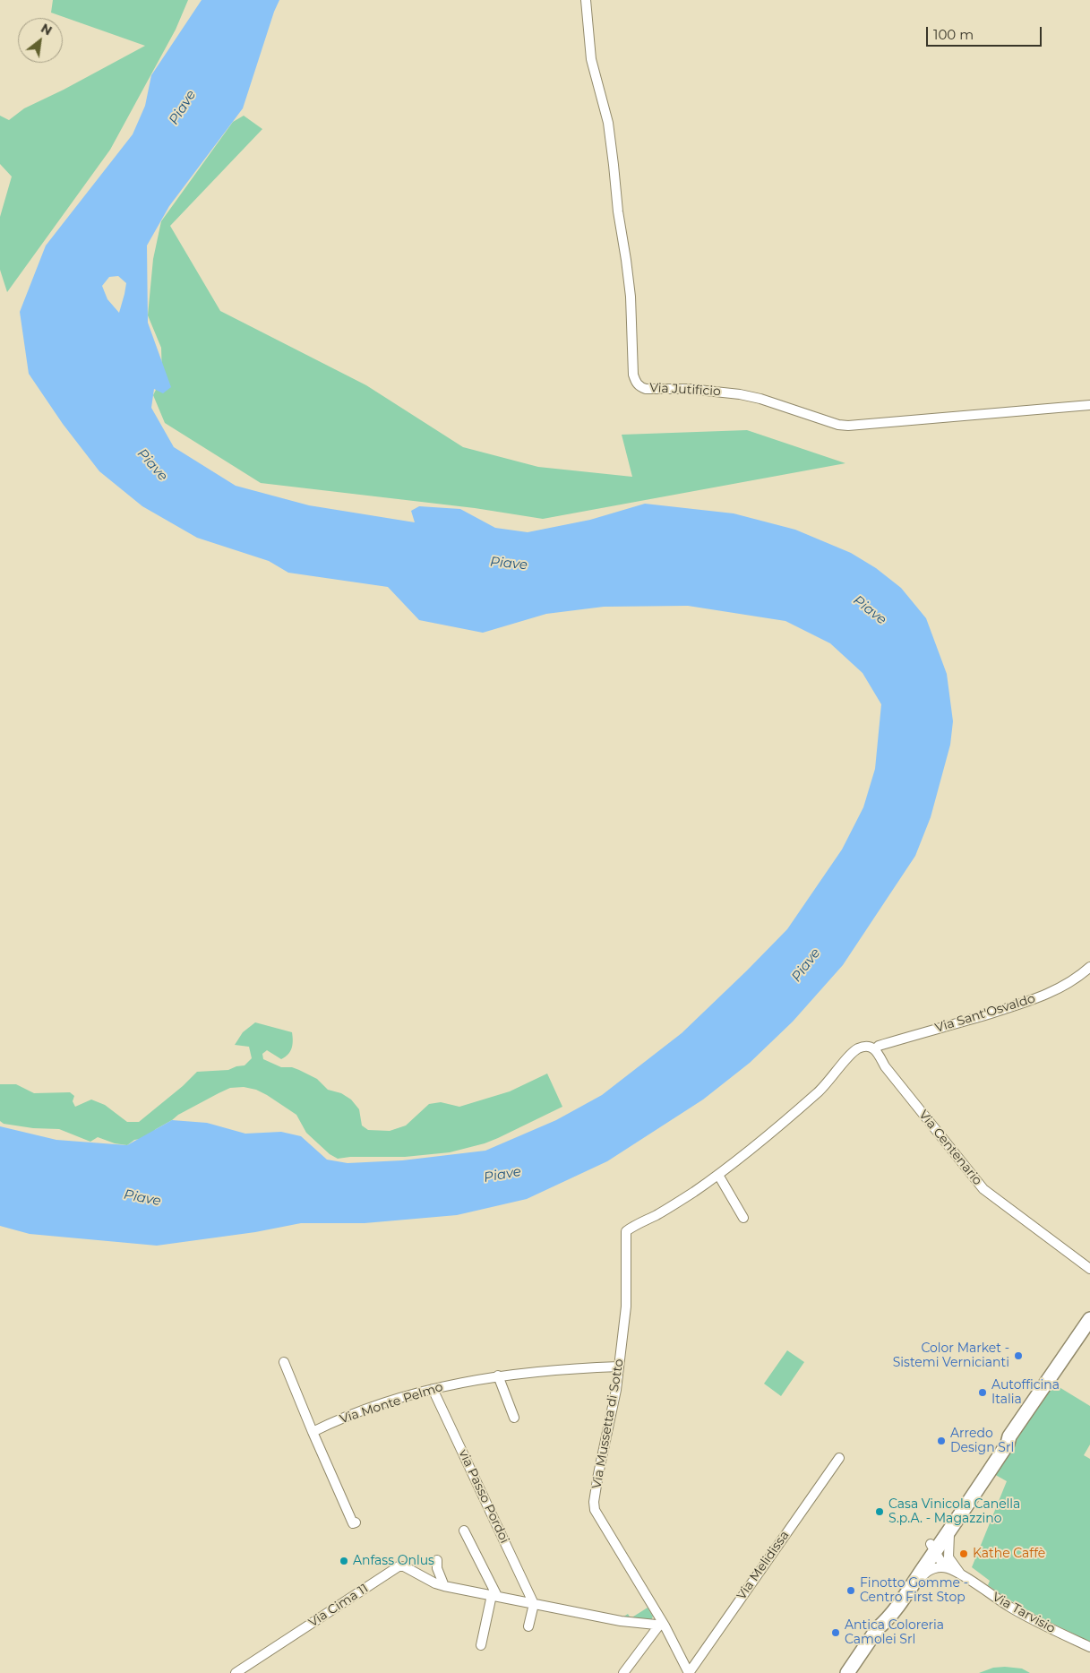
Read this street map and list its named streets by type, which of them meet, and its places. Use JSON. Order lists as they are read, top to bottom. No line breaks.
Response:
{"streets":{"street":["Via Jutificio","Via Sant'Osvaldo","Via Centenario","Via Monte Pelmo","Via Mussetta di Sotto","via Passo Pordoi","Via Melidissa","Via Cima 11","Via Tarvisio"]},"crossings":[["Via Sant'Osvaldo","Via Centenario"],["Via Sant'Osvaldo","Via Mussetta di Sotto"],["Via Centenario","Via Mussetta di Sotto"],["Via Monte Pelmo","Via Mussetta di Sotto"],["Via Monte Pelmo","via Passo Pordoi"],["Via Mussetta di Sotto","Via Melidissa"],["Via Mussetta di Sotto","Via Cima 11"],["via Passo Pordoi","Via Cima 11"]],"water":["Piave"],"places":["Color Market - Sistemi Vernicianti","Autofficina Italia","Arredo Design Srl","Casa Vinicola Canella S.p.A. - Magazzino","Kathe Caffè","Anfass Onlus","Finotto Gomme - Centro First Stop","Antica Coloreria Camolei Srl"],"scale_bar":"100 m","north":"top right"}
